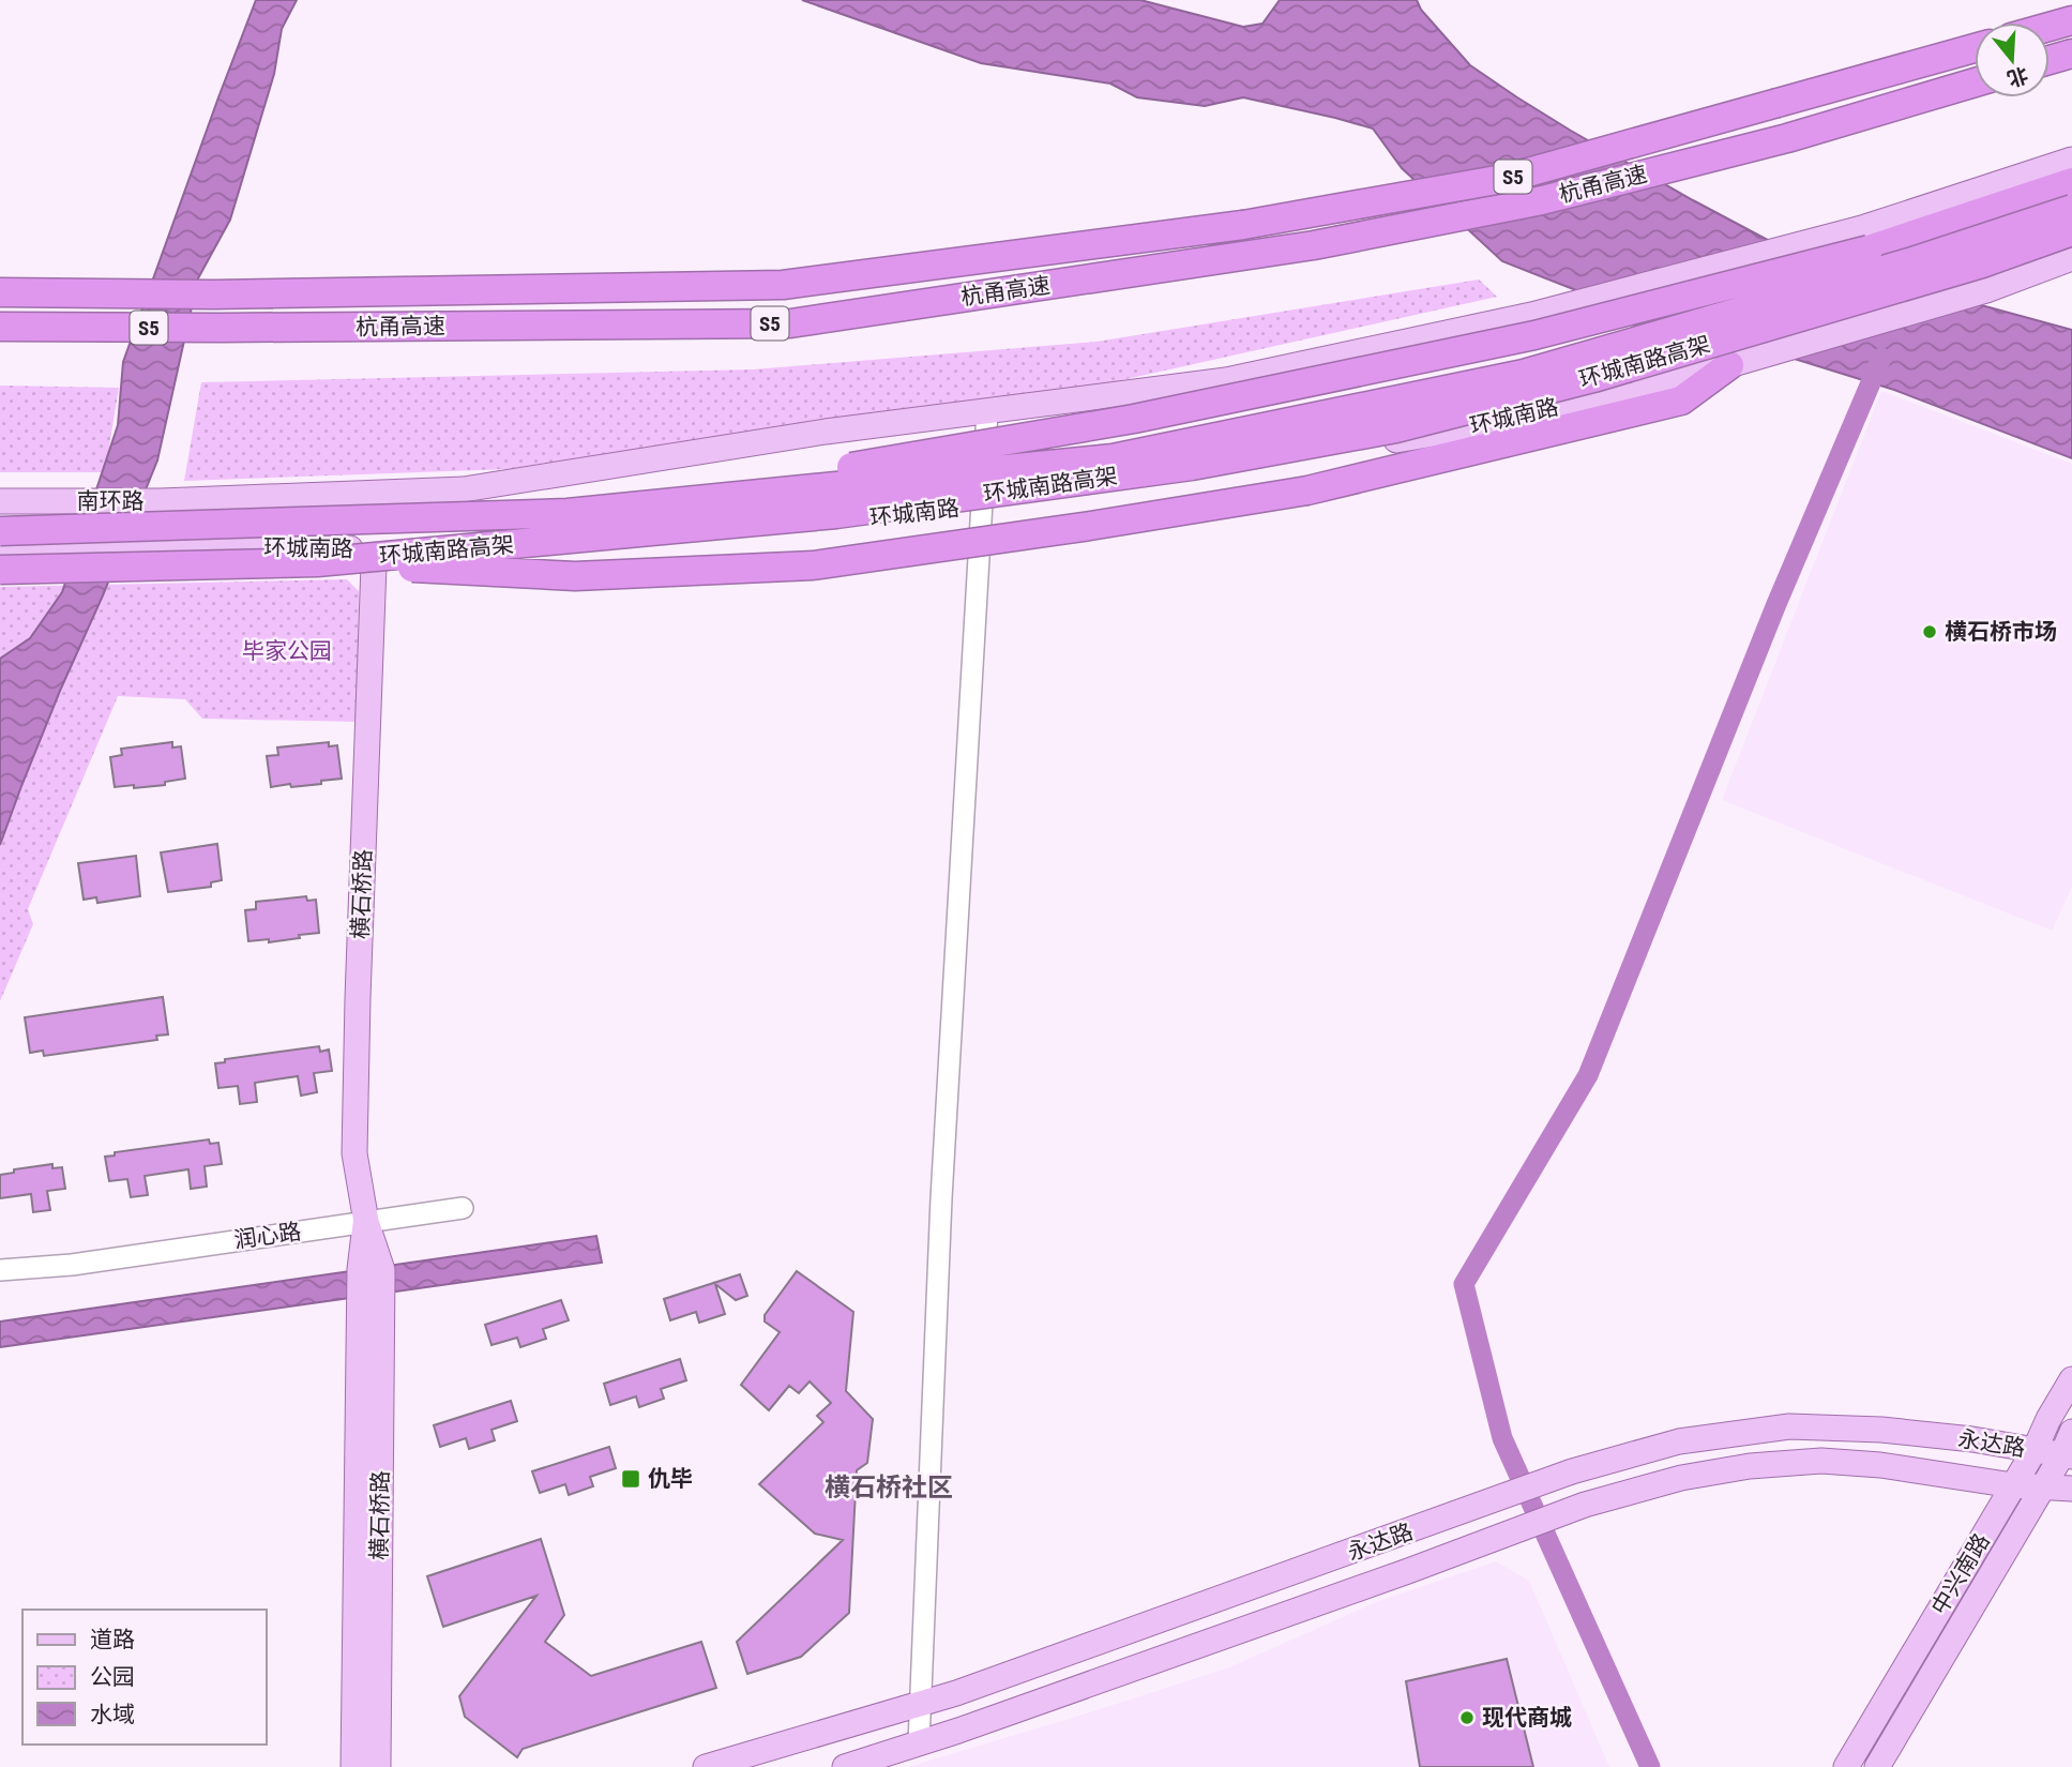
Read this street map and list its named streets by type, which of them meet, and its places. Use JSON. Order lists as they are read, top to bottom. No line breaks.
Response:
{"streets":{"highway":["S5","杭甬高速","环城南路高架"],"main road":["环城南路","南环路","横石桥路","永达路","中兴南路"],"street":["润心路"]},"crossings":[["环城南路","南环路"],["横石桥路","润心路"],["永达路","中兴南路"]],"districts":["横石桥社区"],"parks":["毕家公园"],"places":{"other":["横石桥市场","现代商城"],"transit":["仇毕"]},"legend":["道路","公园","水域"],"north":"bottom"}
